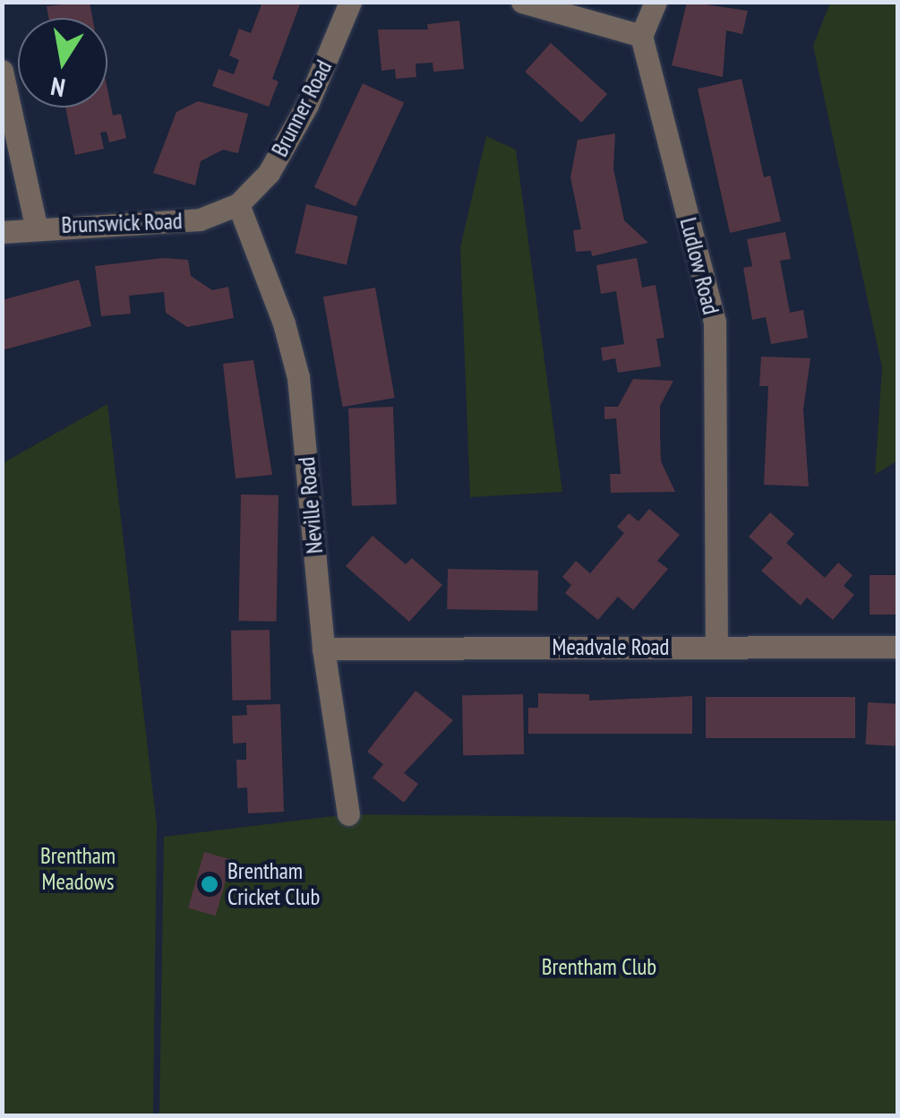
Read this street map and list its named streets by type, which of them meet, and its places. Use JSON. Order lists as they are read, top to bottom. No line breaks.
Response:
{"streets":{"street":["Brunner Road","Brunswick Road","Ludlow Road","Neville Road","Meadvale Road"]},"crossings":[["Brunner Road","Brunswick Road"],["Brunner Road","Neville Road"],["Brunswick Road","Neville Road"],["Ludlow Road","Meadvale Road"],["Neville Road","Meadvale Road"]],"parks":["Brentham Meadows","Brentham Club"],"places":["Brentham Cricket Club"],"north":"bottom"}
